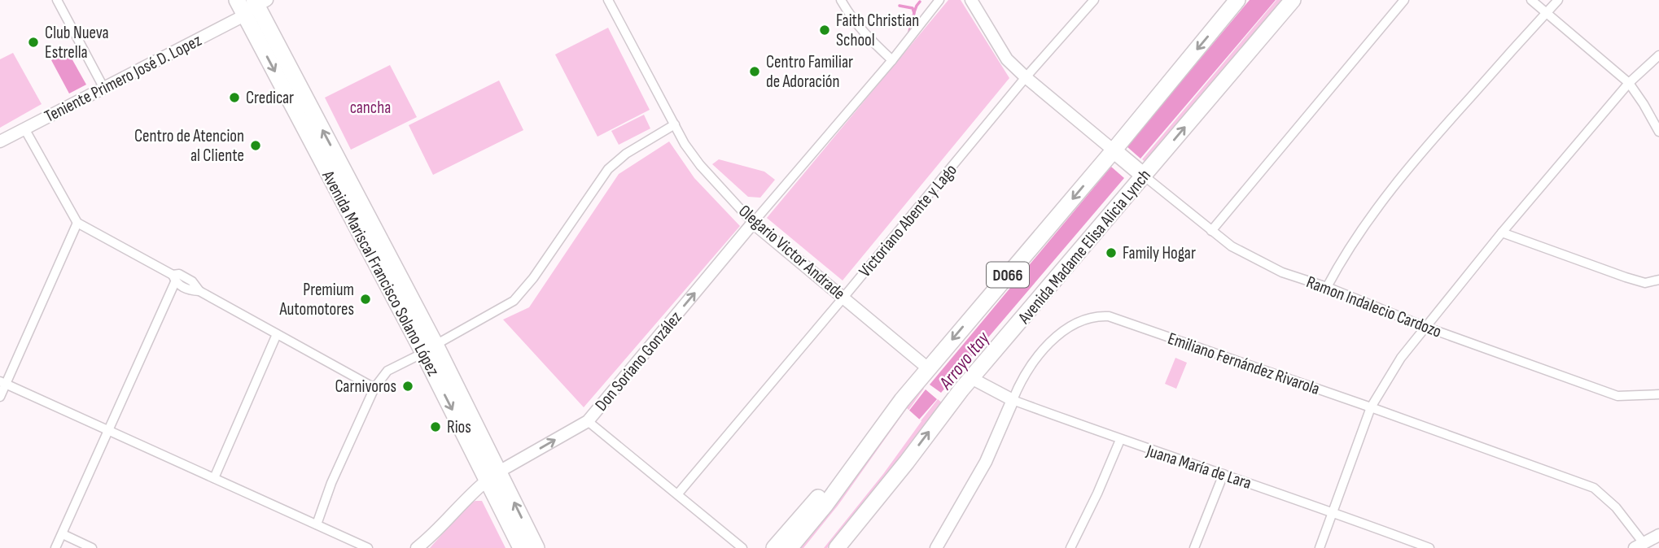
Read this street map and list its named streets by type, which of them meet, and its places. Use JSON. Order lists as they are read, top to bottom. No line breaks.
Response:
{"streets":{"highway":["Avenida Madame Elisa Alicia Lynch","Avenida Mariscal Francisco Solano López","D066","Ramon Indalecio Cardozo"],"street":["Teniente Primero José D. Lopez","Victoriano Abente y Lago","Olegario Victor Andrade","Don Soriano González","Emiliano Fernández Rivarola","Juana María de Lara"]},"crossings":[["Teniente Primero José D. Lopez","Avenida Mariscal Francisco Solano López"],["Victoriano Abente y Lago","Olegario Victor Andrade"],["Avenida Madame Elisa Alicia Lynch","Ramon Indalecio Cardozo"],["Avenida Madame Elisa Alicia Lynch","Juana María de Lara"],["Olegario Victor Andrade","D066"],["Olegario Victor Andrade","Don Soriano González"],["Avenida Mariscal Francisco Solano López","Don Soriano González"],["D066","Ramon Indalecio Cardozo"],["Emiliano Fernández Rivarola","Juana María de Lara"]],"one_way":["Don Soriano González"],"water":["Arroyo Itay"],"parks":["cancha"],"places":["Faith Christian School","Club Nueva Estrella","Centro Familiar de Adoración","Credicar","Centro de Atencion al Cliente","Family Hogar","Premium Automotores","Carnivoros","Rios"]}
